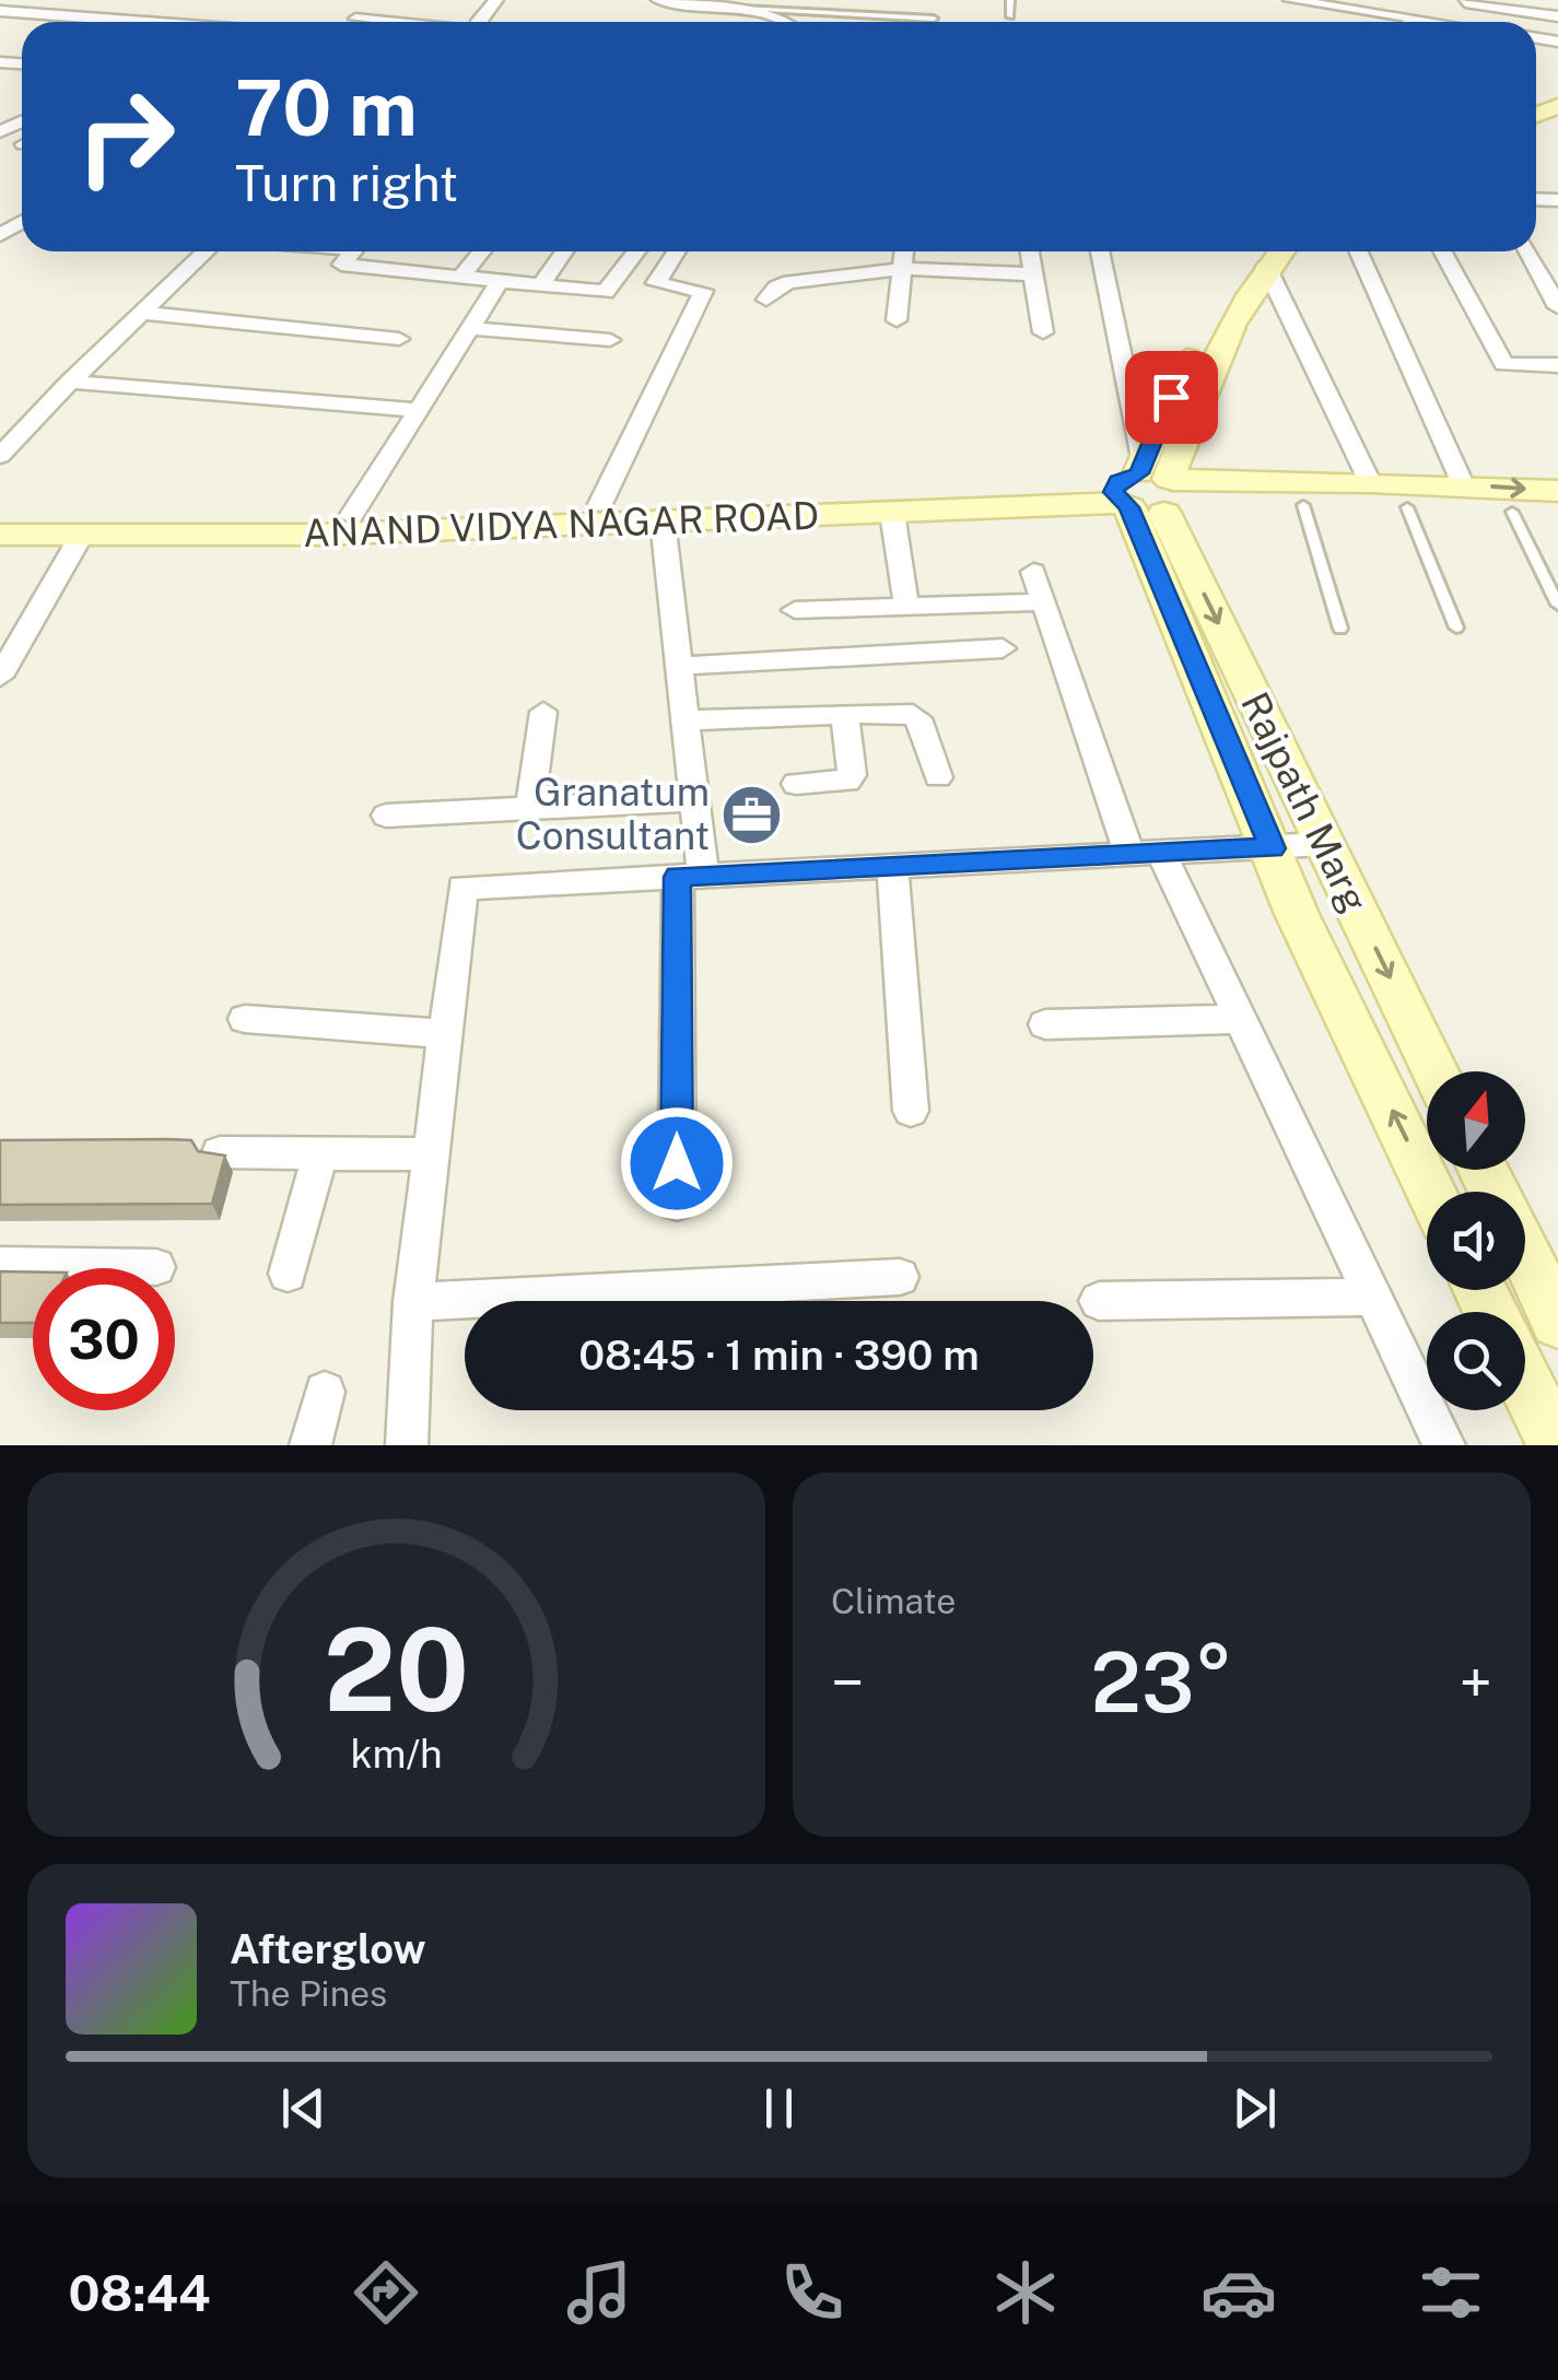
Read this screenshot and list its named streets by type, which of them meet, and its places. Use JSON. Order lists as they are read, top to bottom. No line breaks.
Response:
{"streets":{"main road":["ANAND VIDYA NAGAR ROAD","Rajpath Marg"]},"crossings":[["ANAND VIDYA NAGAR ROAD","Rajpath Marg"]],"places":{"office":["Granatum Consultant"]},"north":"top","page":{"turn":["70 m","Turn right"],"limit":"30","trip":"08:45 · 1 min · 390 m","tile":"Climate","heat":["−","23°","+"],"song":["Afterglow","The Pines"],"tabs":"08:44","gauge":["20","km/h"]}}
